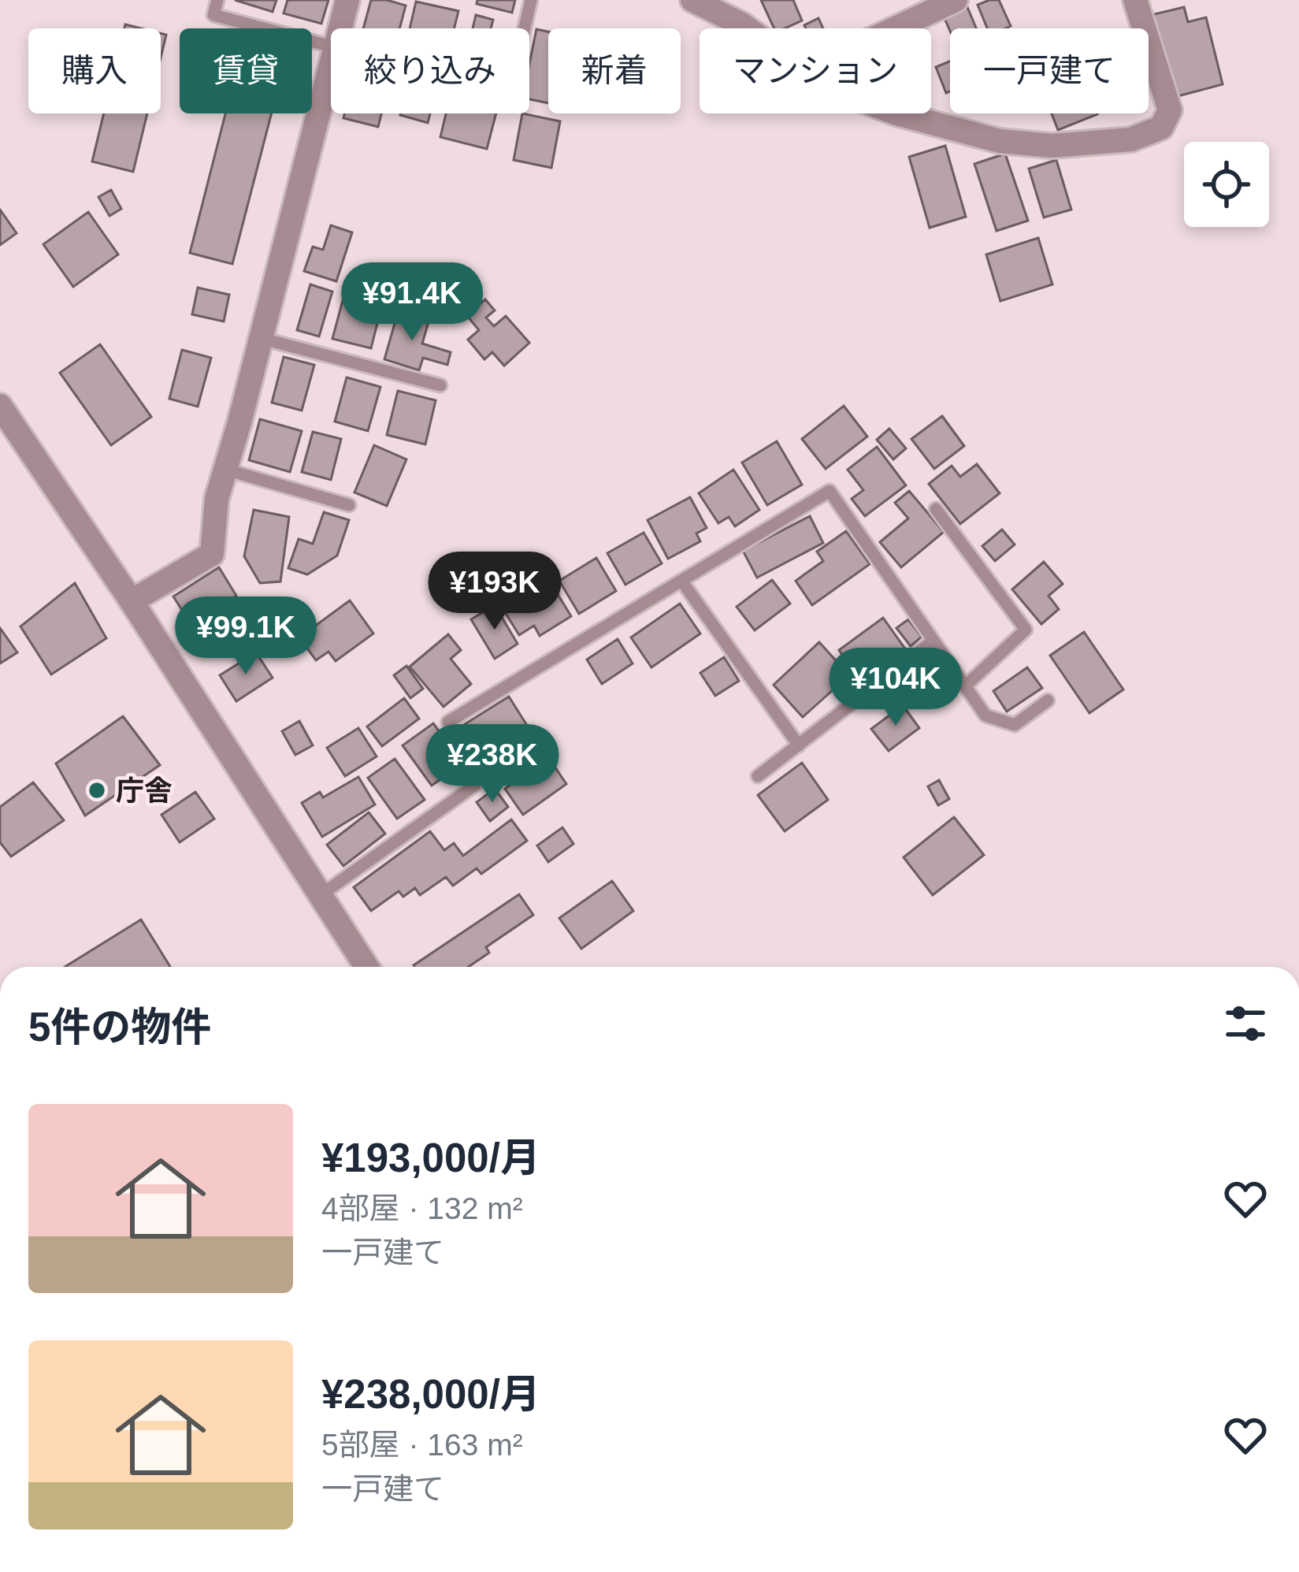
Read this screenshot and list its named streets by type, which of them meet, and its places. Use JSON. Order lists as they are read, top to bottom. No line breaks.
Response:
{"places":["庁舎"],"page":{"chip":["購入","賃貸","絞り込み","新着","マンション","一戸建て"],"price":["¥91.4K","¥193K","¥99.1K","¥104K","¥238K"],"heading":"5件の物件","list":[{"name":"¥193,000/月","note":"4部屋 · 132 m² · 一戸建て"},{"name":"¥238,000/月","note":"5部屋 · 163 m² · 一戸建て"}]}}
